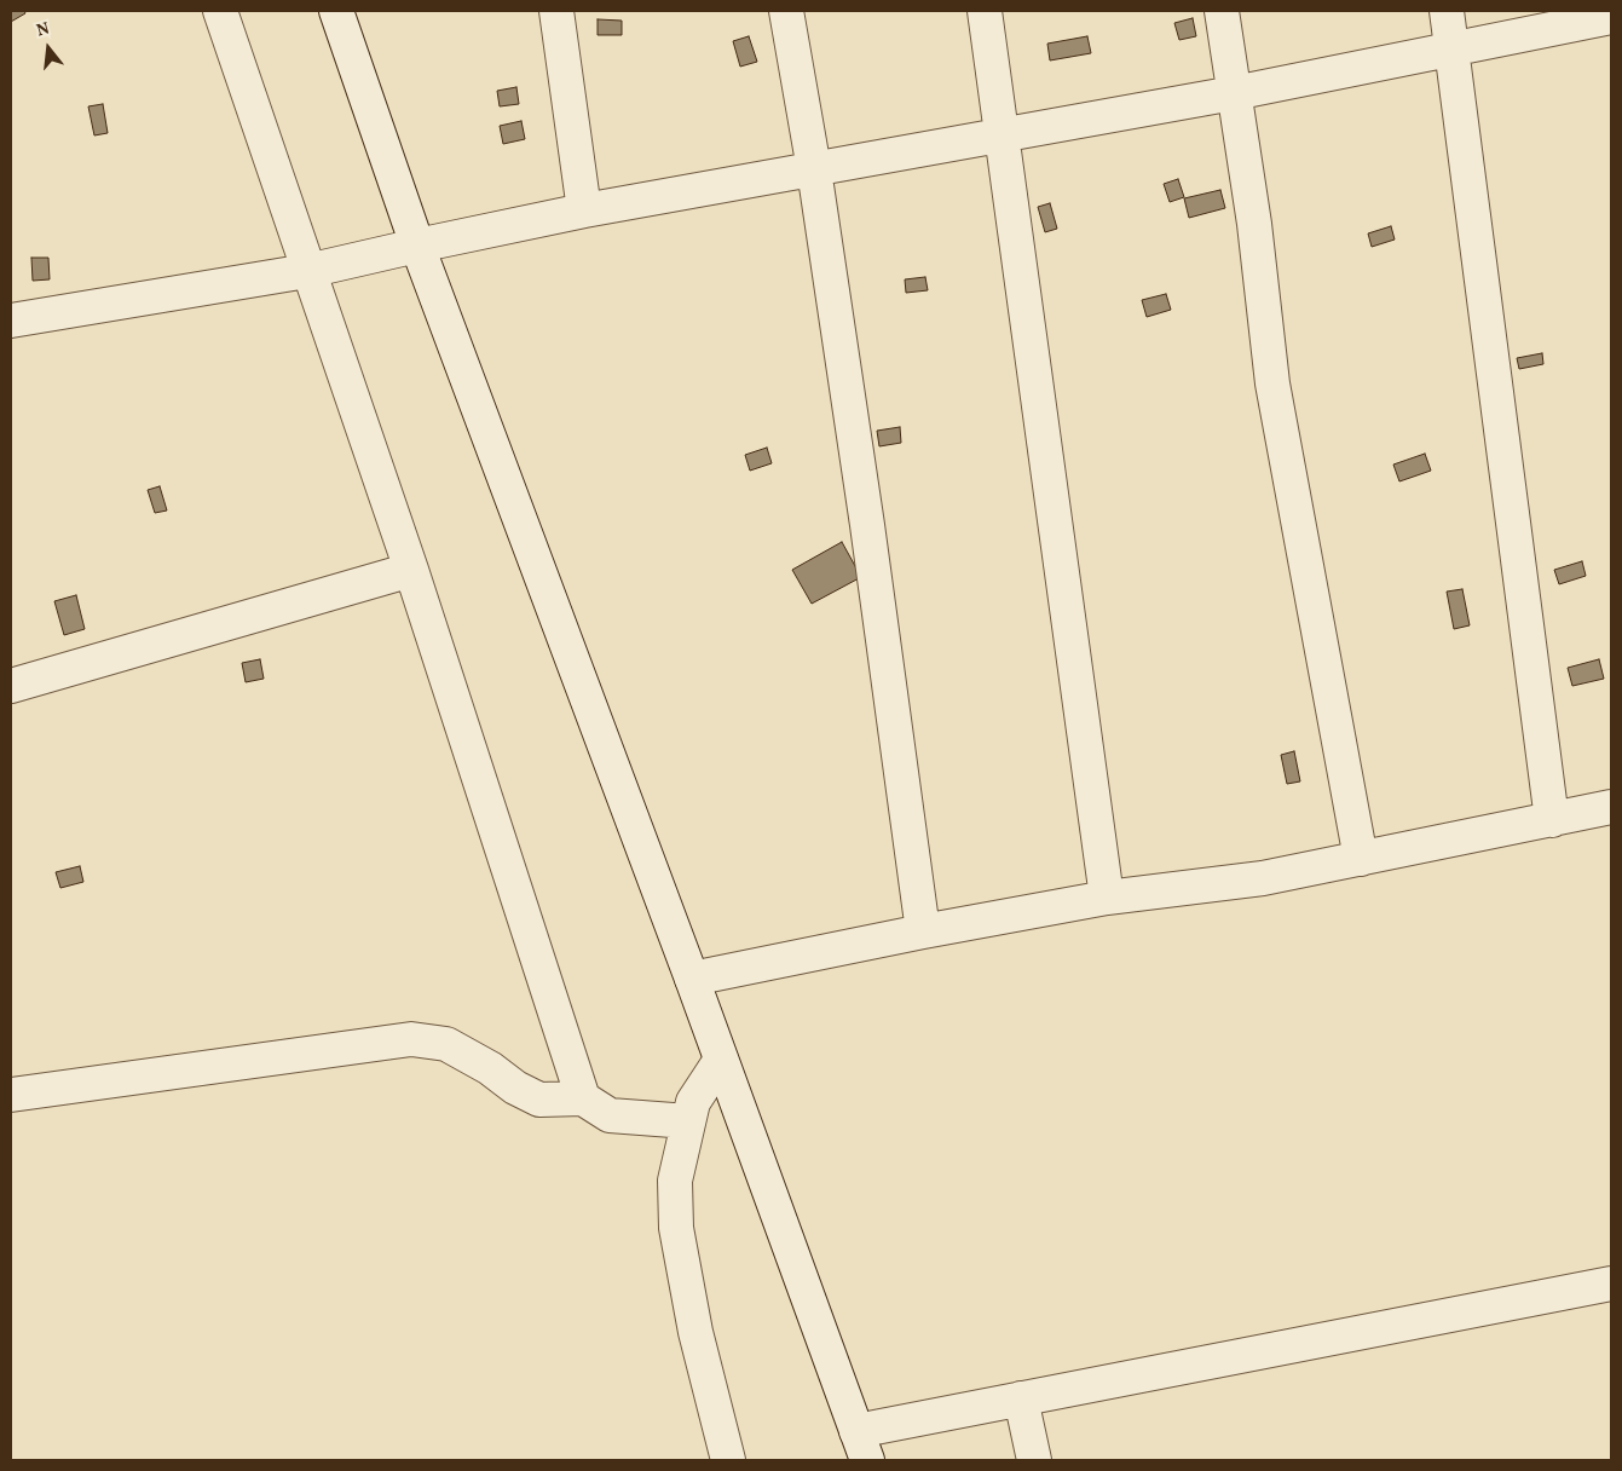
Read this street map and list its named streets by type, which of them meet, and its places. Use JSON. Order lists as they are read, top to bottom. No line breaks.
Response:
{"north":"top"}
